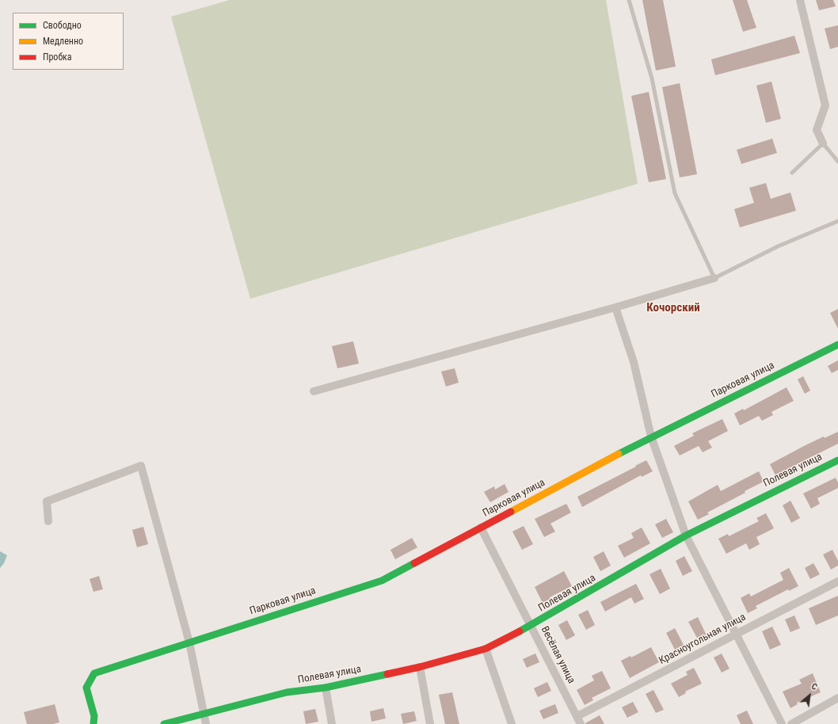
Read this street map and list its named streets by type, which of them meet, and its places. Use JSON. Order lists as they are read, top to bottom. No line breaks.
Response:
{"streets":{"street":["Парковая улица","Полевая улица","Красноугольная улица","Весёлая улица"]},"crossings":[["Парковая улица","Весёлая улица"],["Полевая улица","Весёлая улица"],["Красноугольная улица","Весёлая улица"]],"districts":["Кочорский"],"legend":["Свободно","Медленно","Пробка"],"north":"top right"}
